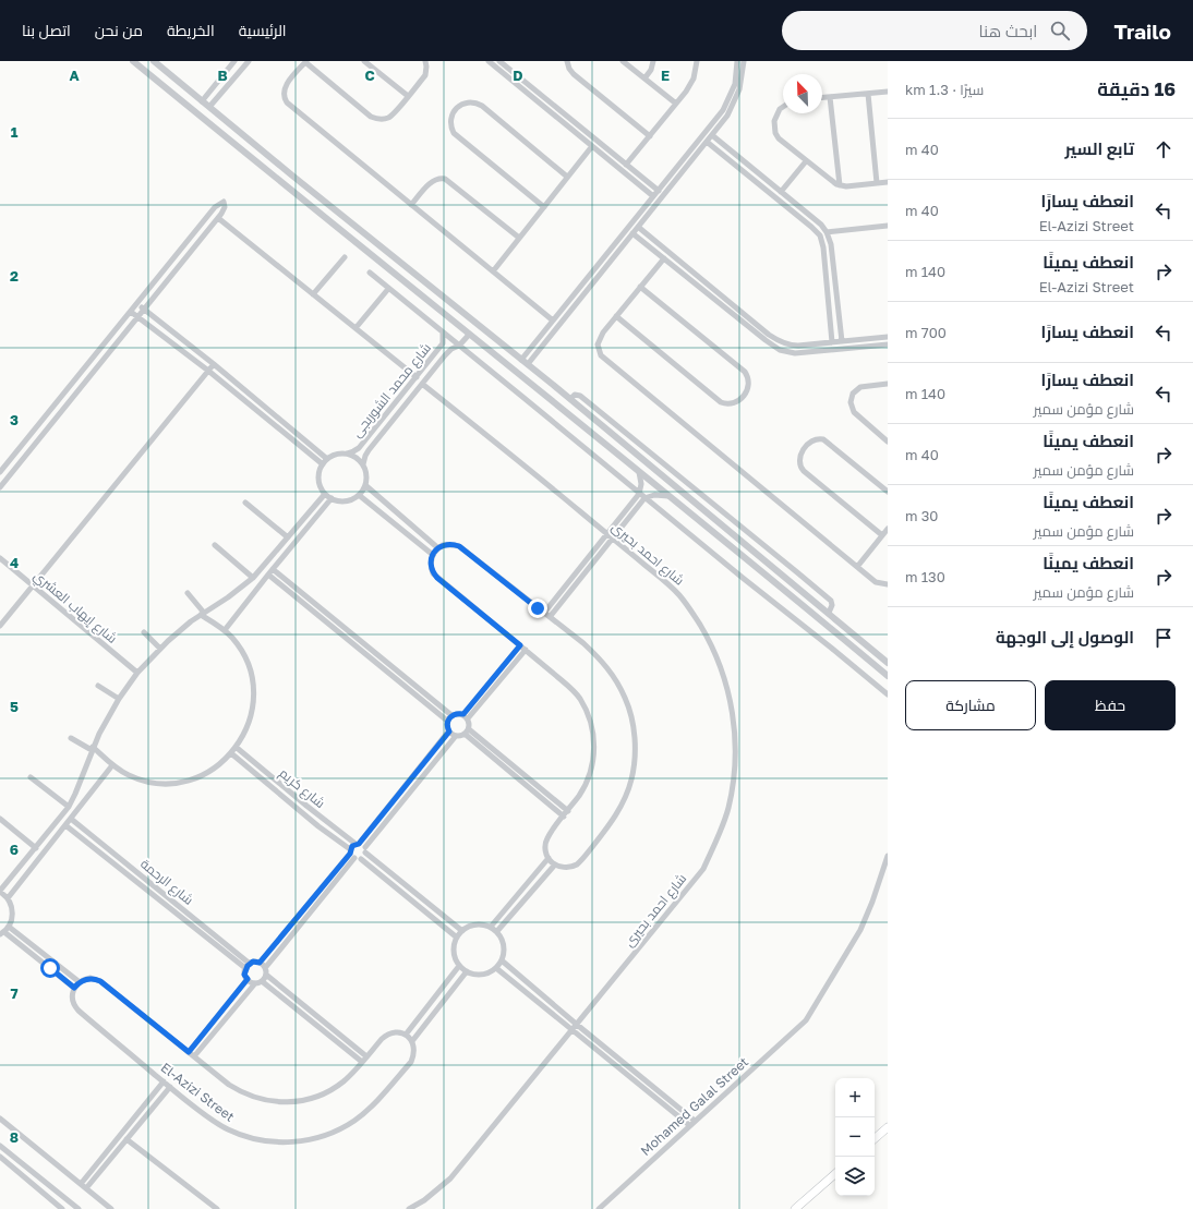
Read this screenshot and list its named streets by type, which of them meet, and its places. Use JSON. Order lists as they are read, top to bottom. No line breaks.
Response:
{"streets":{"street":["شارع محمد الشوربجى","شارع احمد بحيرى","شارع إيهاب العشري","شارع كريم","شارع الرحمة","El-Azizi Street","Mohamed Galal Street"]},"crossings":[["شارع محمد الشوربجى","شارع احمد بحيرى"]],"north":"top left","page":{"header":"Trailo","search":"ابحث هنا","nav":["الرئيسية","الخريطة","من نحن","اتصل بنا"],"heading":["16 دقيقة","سيرًا · 1.3 km"],"list":[["تابع السير","40 m"],["انعطف يسارًا","El-Azizi Street","40 m"],["انعطف يمينًا","El-Azizi Street","140 m"],["انعطف يسارًا","700 m"],["انعطف يسارًا","شارع مؤمن سمير","140 m"],["انعطف يمينًا","شارع مؤمن سمير","40 m"],["انعطف يمينًا","شارع مؤمن سمير","30 m"],["انعطف يمينًا","شارع مؤمن سمير","130 m"],"الوصول إلى الوجهة"],"buttons":["حفظ","مشاركة"],"map_buttons":["+","−"]},"grid":{"columns":["A","B","C","D","E"],"rows":["1","2","3","4","5","6","7","8"]}}
